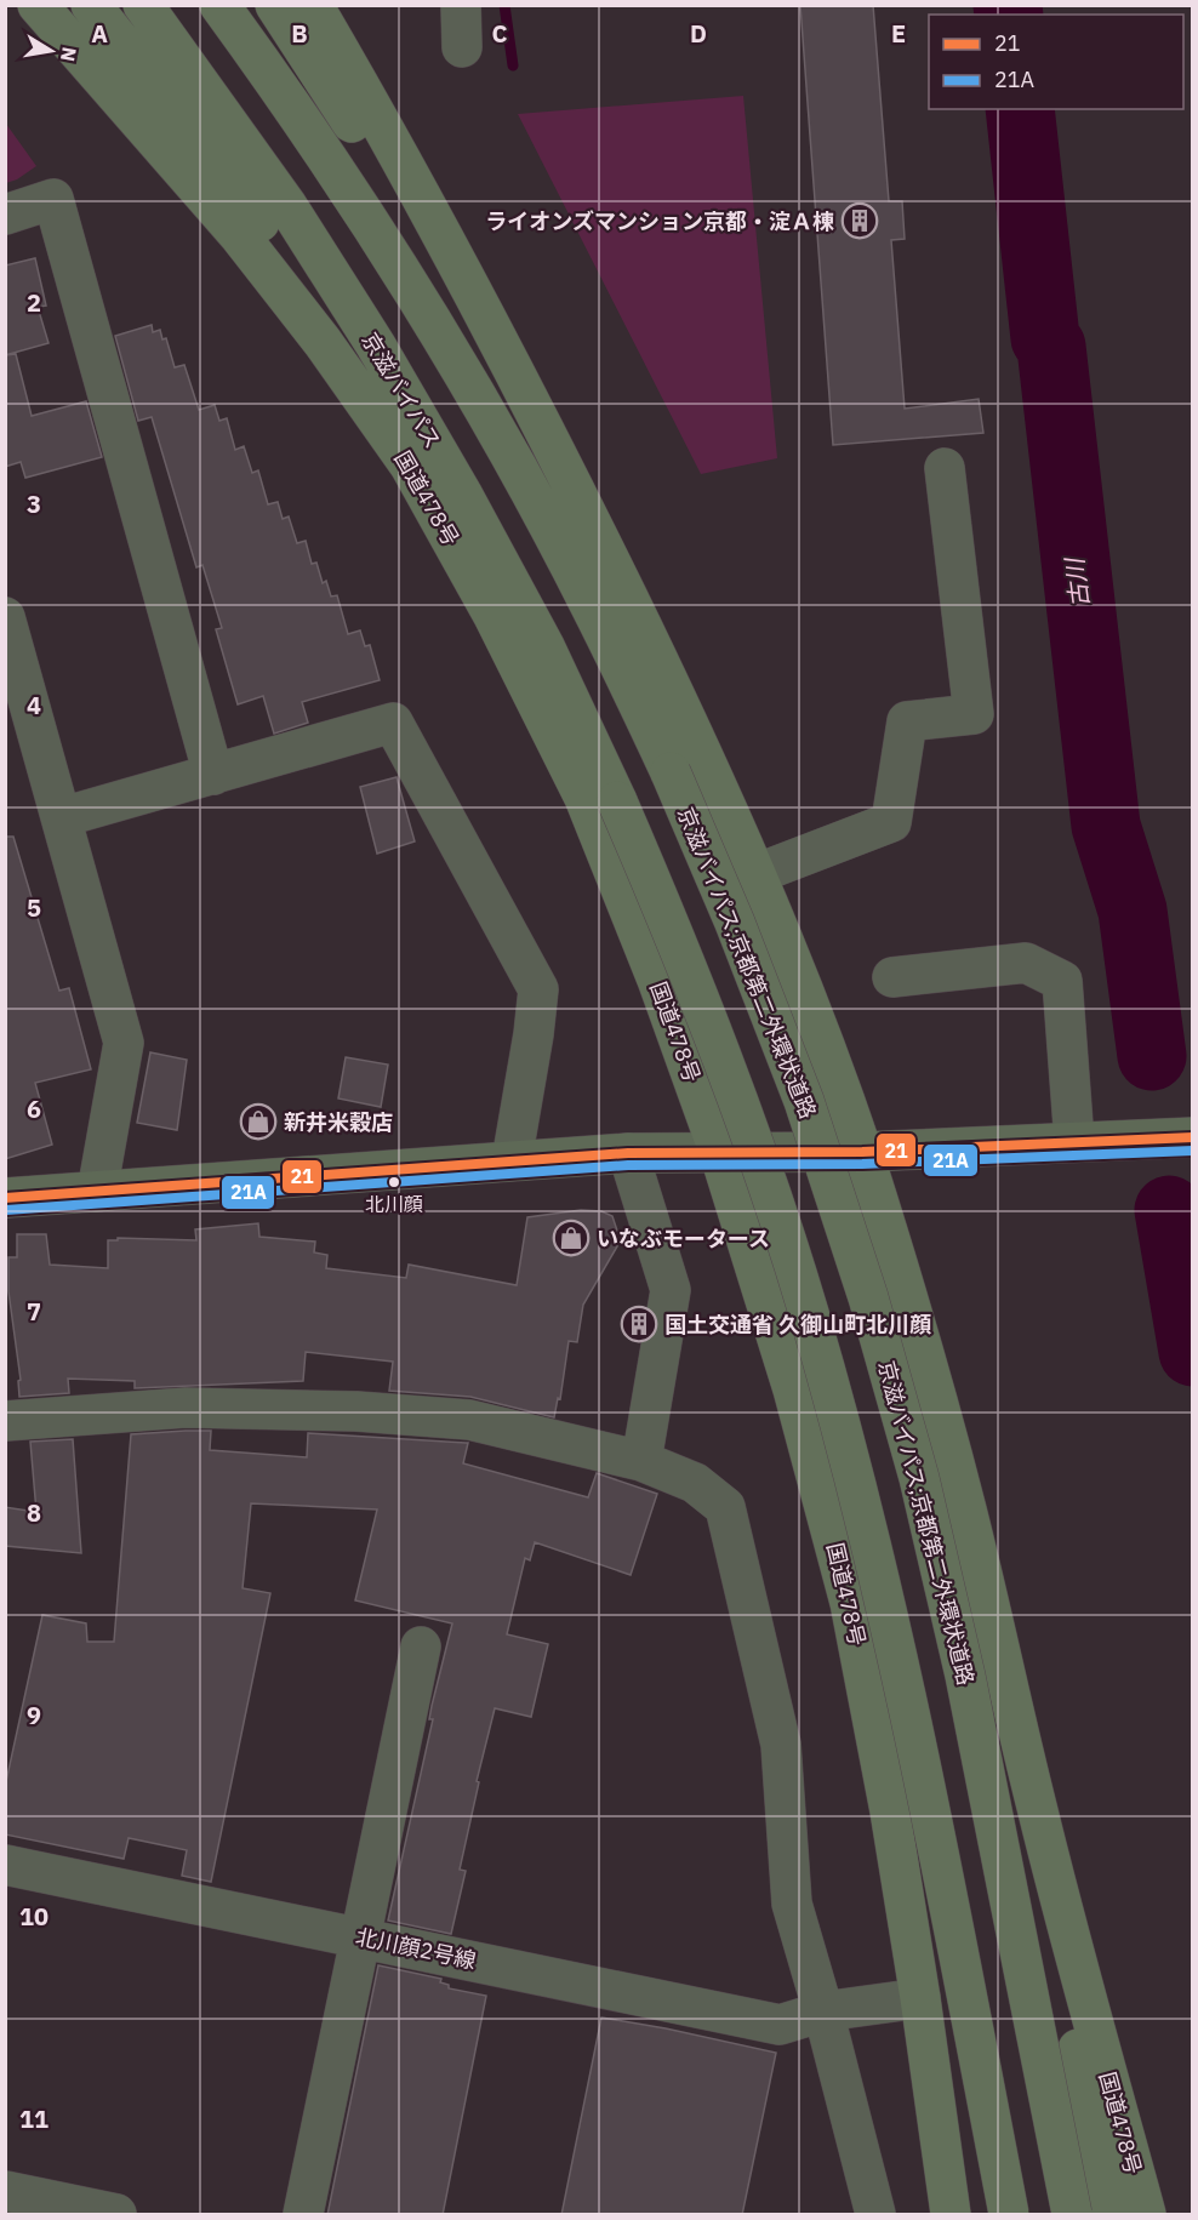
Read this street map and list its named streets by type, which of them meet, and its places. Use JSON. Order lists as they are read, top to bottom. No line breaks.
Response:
{"streets":{"highway":["京滋バイパス","国道478号","京滋バイパス;京都第二外環状道路"],"street":["北川顔2号線"]},"crossings":[["国道478号","北川顔2号線"]],"water":["古川"],"places":{"building":["ライオンズマンション京都・淀Ａ棟","国土交通省 久御山町北川顔"],"shop":["新井米穀店","いなぶモータース"],"other":["北川顔"]},"lines":["transit line 21","transit line 21A"],"legend":["21","21A"],"north":"right","grid":{"columns":["A","B","C","D","E"],"rows":["2","3","4","5","6","7","8","9","10","11"]}}
